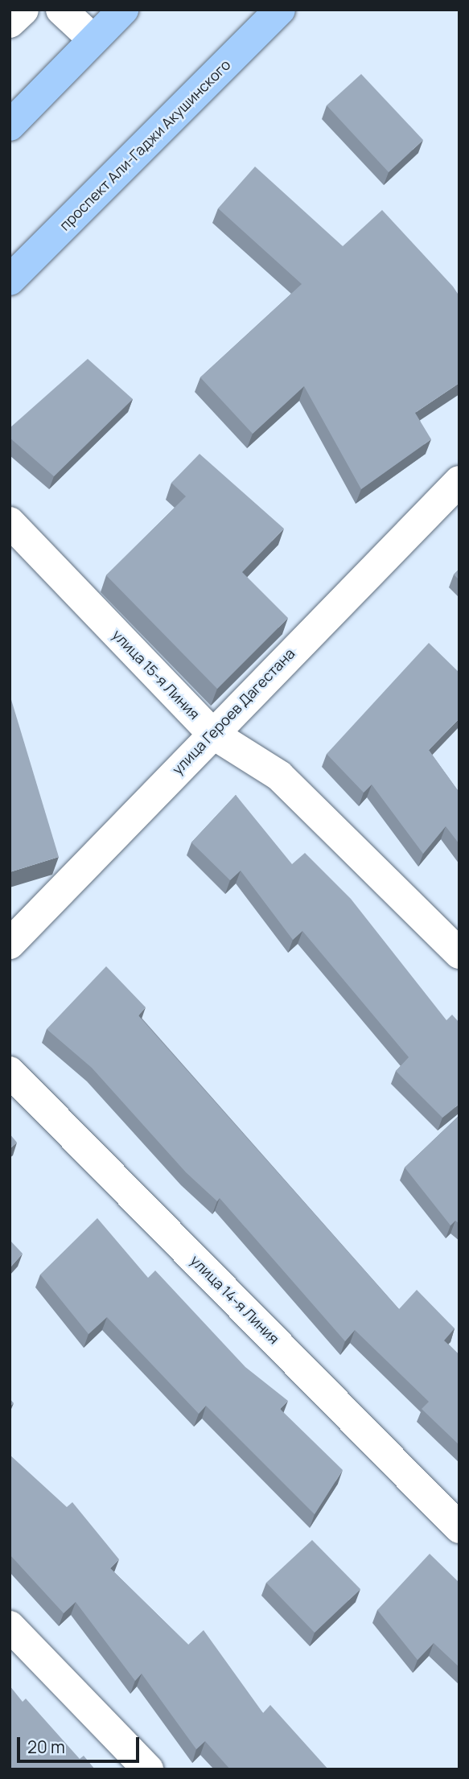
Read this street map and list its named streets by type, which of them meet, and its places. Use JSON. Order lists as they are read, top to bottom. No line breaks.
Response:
{"streets":{"main road":["проспект Али-Гаджи Акушинского"],"street":["улица 15-я Линия","улица Героев Дагестана","улица 14-я Линия"]},"crossings":[["улица 15-я Линия","улица Героев Дагестана"]],"scale_bar":"20 m"}
